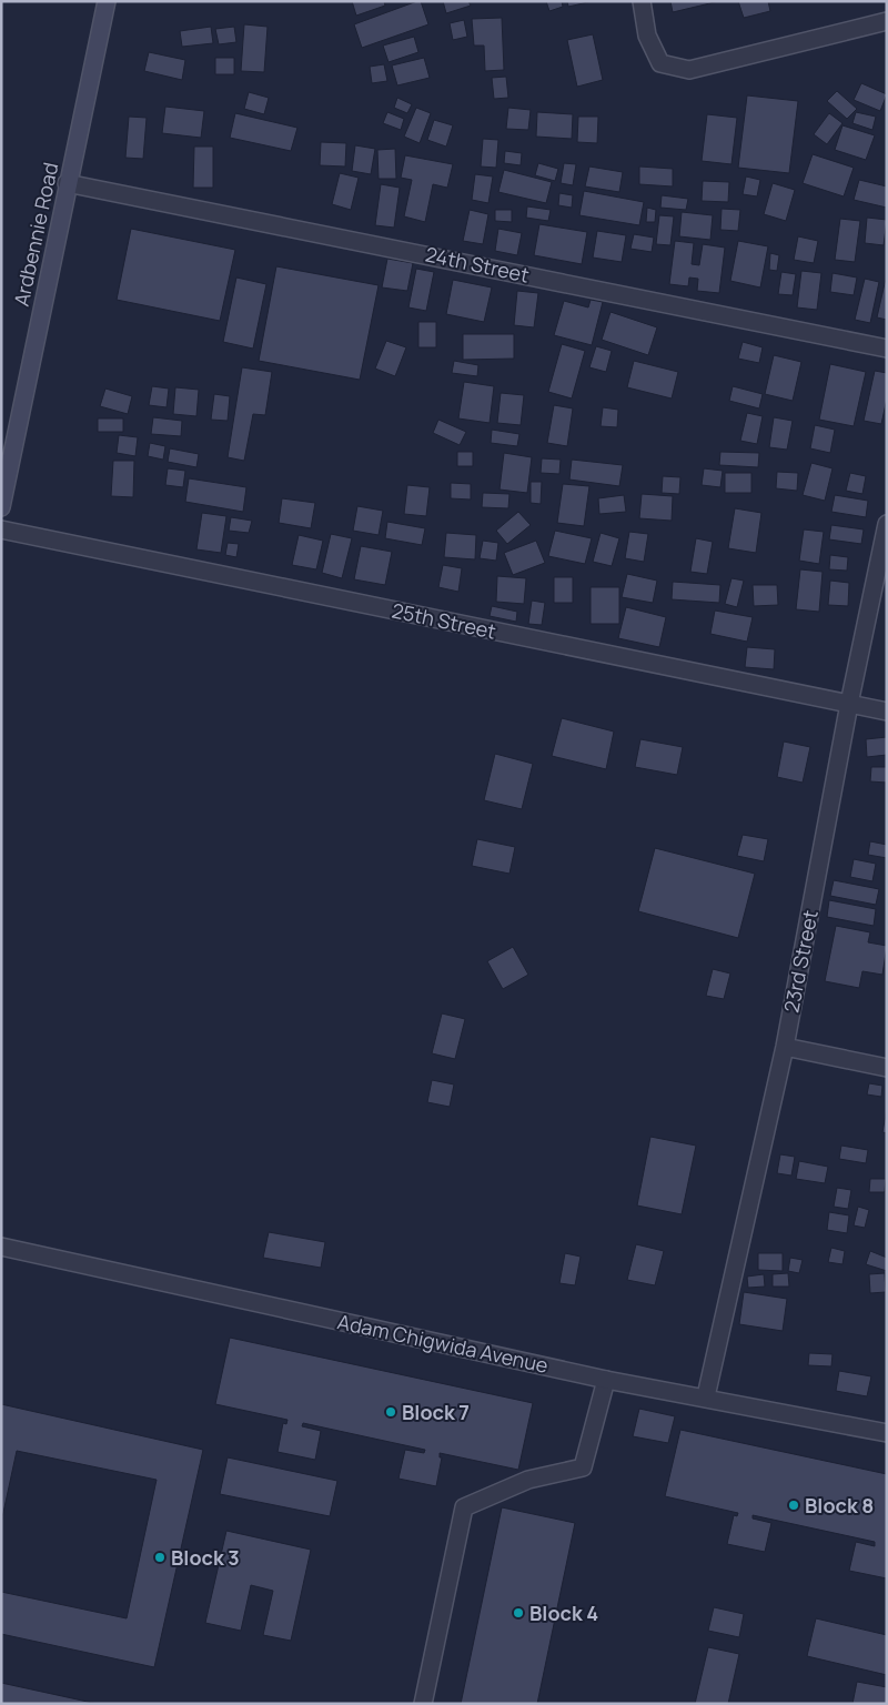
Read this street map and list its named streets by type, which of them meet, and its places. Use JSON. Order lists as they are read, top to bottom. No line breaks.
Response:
{"streets":{"main road":["Ardbennie Road"],"street":["24th Street","25th Street","23rd Street","Adam Chigwida Avenue"]},"crossings":[["Ardbennie Road","24th Street"],["25th Street","23rd Street"],["23rd Street","Adam Chigwida Avenue"]],"places":["Block 7","Block 8","Block 3","Block 4"]}
